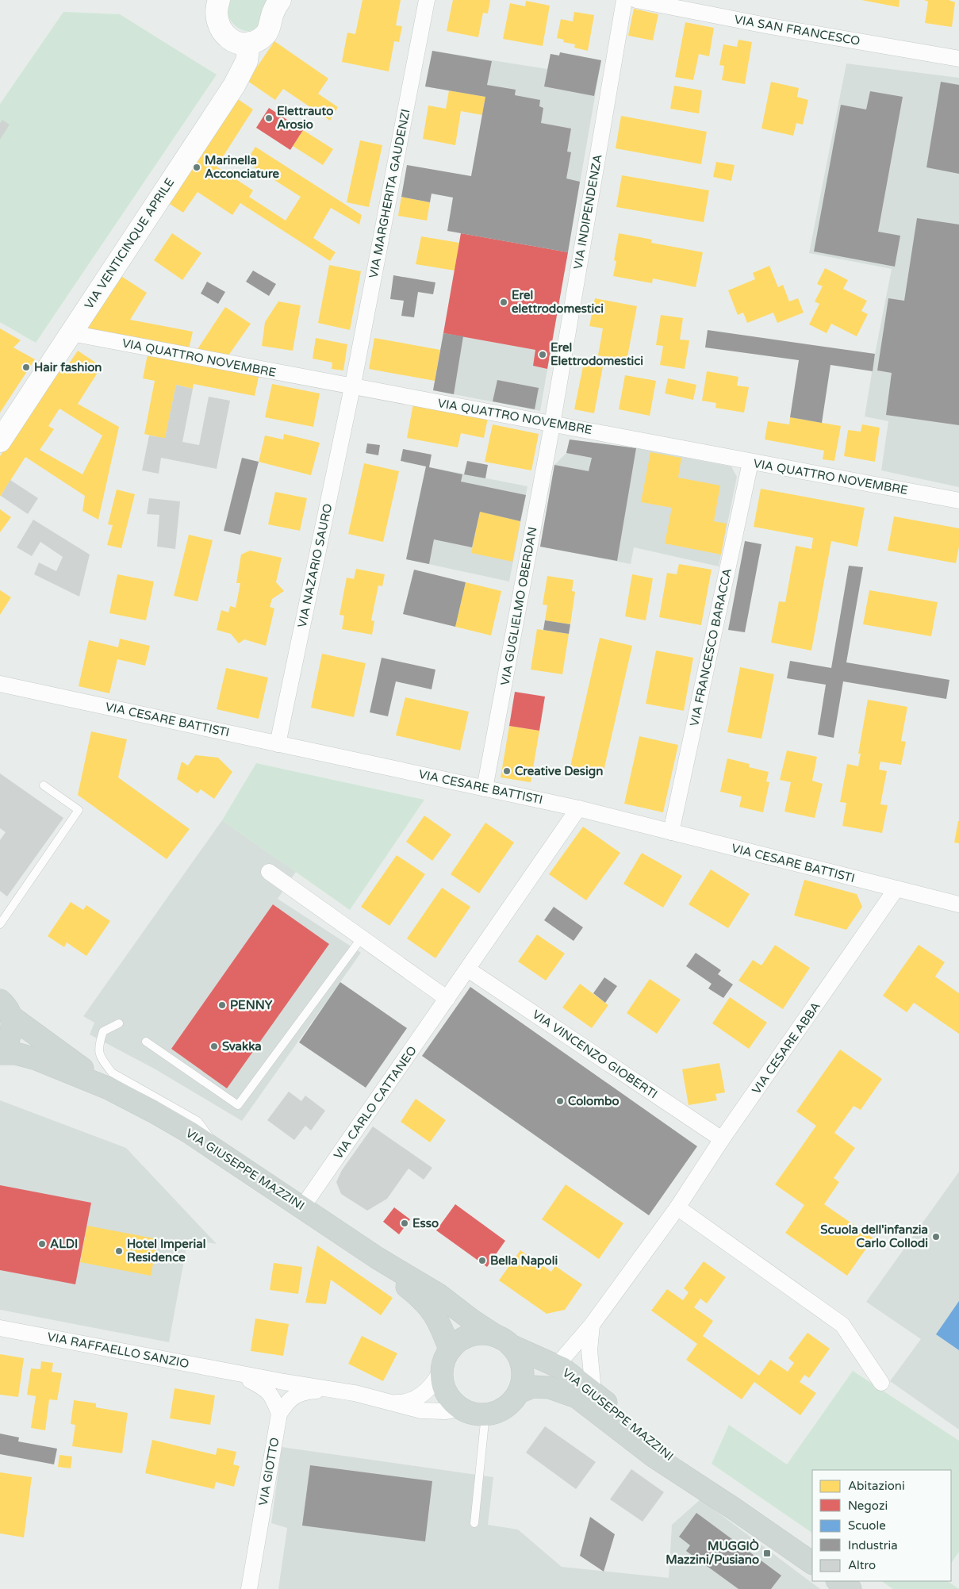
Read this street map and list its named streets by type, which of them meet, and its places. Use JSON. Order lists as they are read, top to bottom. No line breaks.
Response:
{"streets":{"main road":["VIA VENTICINQUE APRILE","VIA GIUSEPPE MAZZINI"],"street":["VIA SAN FRANCESCO","VIA MARGHERITA GAUDENZI","VIA INDIPENDENZA","VIA QUATTRO NOVEMBRE","VIA NAZARIO SAURO","VIA GUGLIELMO OBERDAN","VIA FRANCESCO BARACCA","VIA CESARE BATTISTI","VIA CESARE ABBA","VIA VINCENZO GIOBERTI","VIA CARLO CATTANEO","VIA RAFFAELLO SANZIO","VIA GIOTTO"]},"crossings":[["VIA MARGHERITA GAUDENZI","VIA QUATTRO NOVEMBRE"],["VIA MARGHERITA GAUDENZI","VIA NAZARIO SAURO"],["VIA INDIPENDENZA","VIA QUATTRO NOVEMBRE"],["VIA INDIPENDENZA","VIA GUGLIELMO OBERDAN"],["VIA VENTICINQUE APRILE","VIA QUATTRO NOVEMBRE"],["VIA QUATTRO NOVEMBRE","VIA NAZARIO SAURO"],["VIA QUATTRO NOVEMBRE","VIA GUGLIELMO OBERDAN"],["VIA QUATTRO NOVEMBRE","VIA FRANCESCO BARACCA"],["VIA NAZARIO SAURO","VIA CESARE BATTISTI"],["VIA GUGLIELMO OBERDAN","VIA CESARE BATTISTI"],["VIA FRANCESCO BARACCA","VIA CESARE BATTISTI"],["VIA CESARE BATTISTI","VIA CESARE ABBA"],["VIA CESARE BATTISTI","VIA CARLO CATTANEO"],["VIA CESARE ABBA","VIA VINCENZO GIOBERTI"],["VIA CESARE ABBA","VIA GIUSEPPE MAZZINI"],["VIA VINCENZO GIOBERTI","VIA CARLO CATTANEO"],["VIA CARLO CATTANEO","VIA GIUSEPPE MAZZINI"],["VIA GIUSEPPE MAZZINI","VIA RAFFAELLO SANZIO"],["VIA RAFFAELLO SANZIO","VIA GIOTTO"]],"places":{"other":["Elettrauto Arosio","Marinella Acconciature","Erel elettrodomestici","Erel Elettrodomestici","Hair fashion","Creative Design","PENNY","Svakka","Colombo","Esso","Scuola dell'infanzia Carlo Collodi","ALDI","Hotel Imperial Residence","Bella Napoli"],"transit":["MUGGIÒ Mazzini/Pusiano"]},"legend":["Abitazioni","Negozi","Scuole","Industria","Altro"]}
